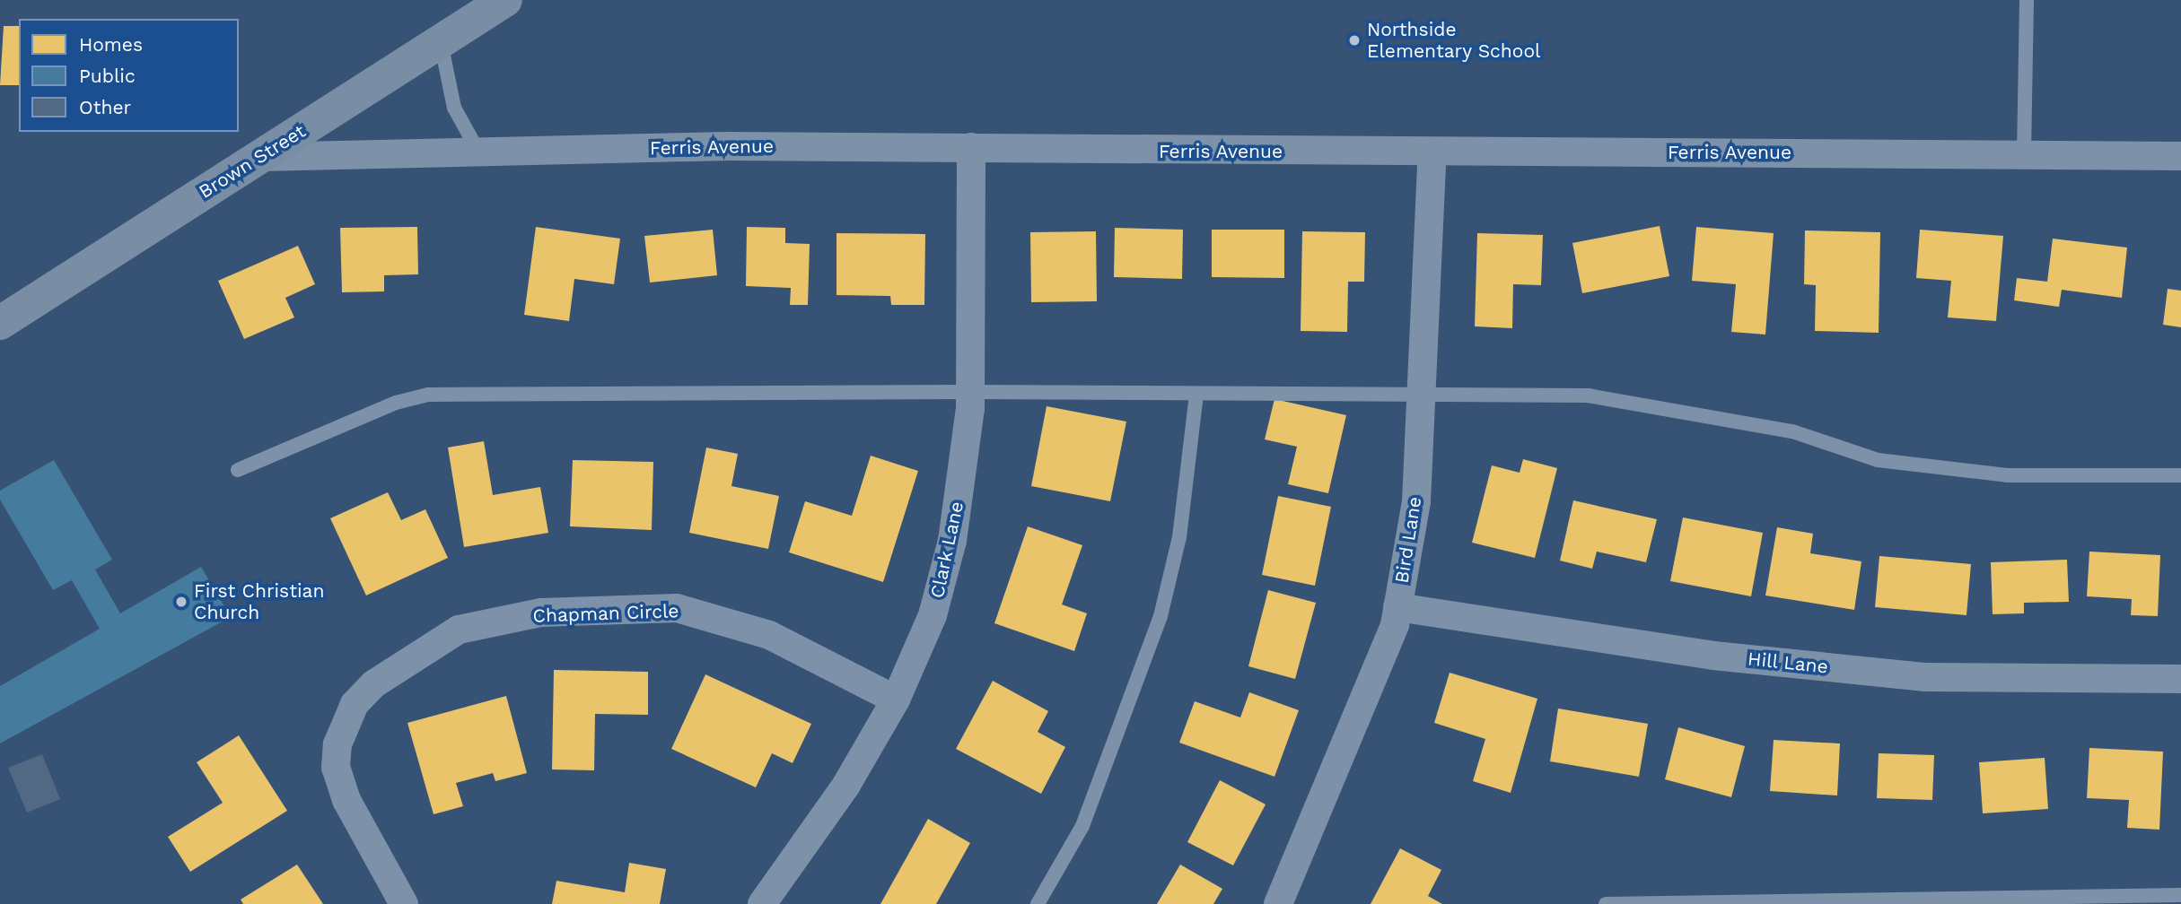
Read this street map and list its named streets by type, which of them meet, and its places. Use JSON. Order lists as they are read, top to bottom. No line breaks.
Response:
{"streets":{"main road":["Brown Street"],"street":["Ferris Avenue","Bird Lane","Clark Lane","Chapman Circle","Hill Lane"]},"crossings":[["Ferris Avenue","Brown Street"],["Ferris Avenue","Bird Lane"],["Ferris Avenue","Clark Lane"],["Bird Lane","Hill Lane"],["Clark Lane","Chapman Circle"]],"places":["Northside Elementary School","First Christian Church"],"legend":["Homes","Public","Other"]}
